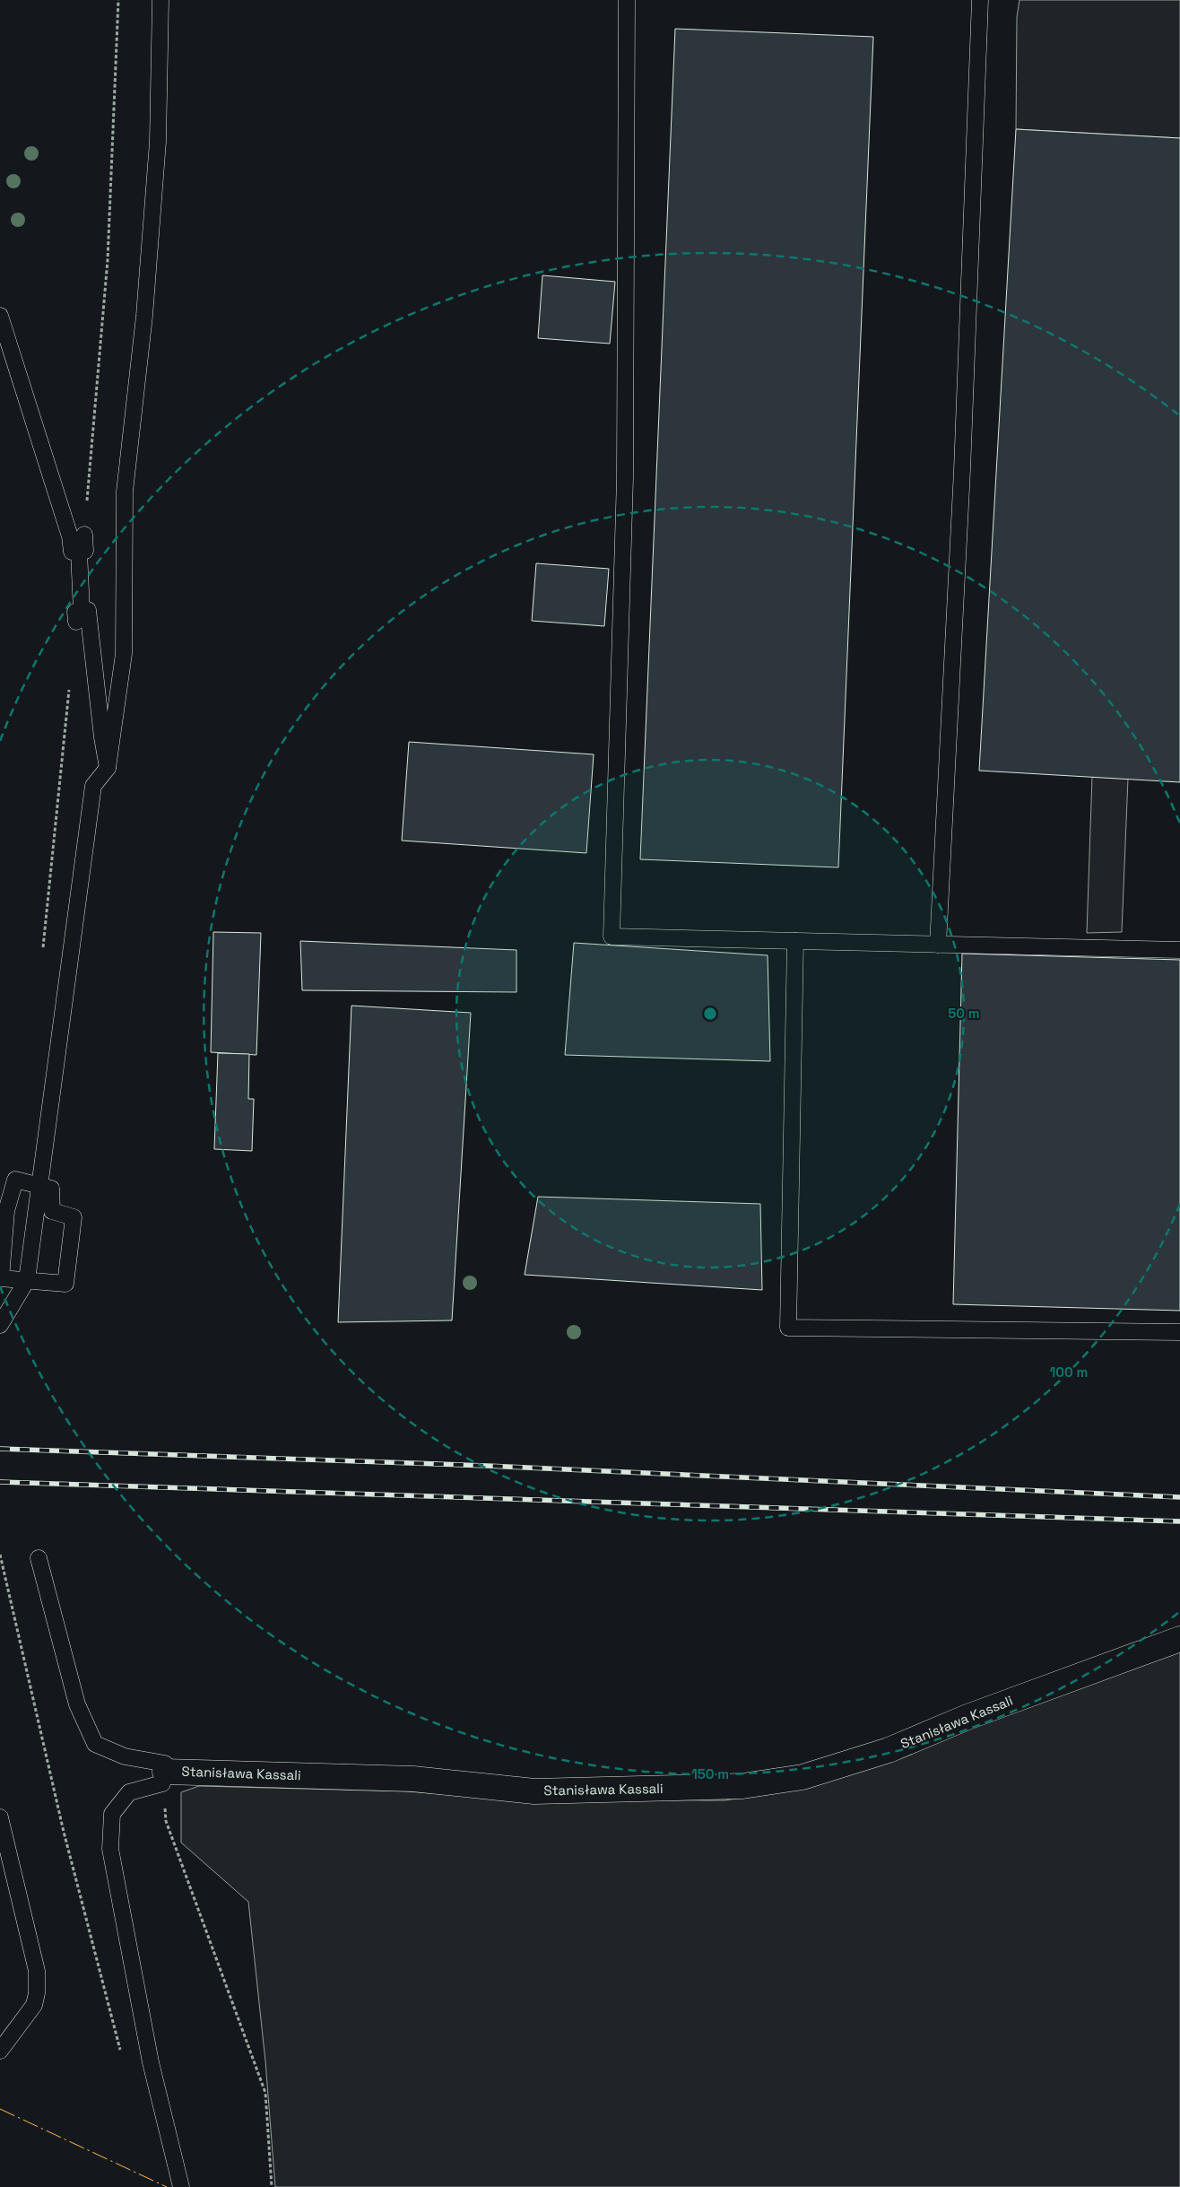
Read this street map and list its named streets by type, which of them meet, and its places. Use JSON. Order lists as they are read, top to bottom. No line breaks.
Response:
{"streets":{"street":["Stanisława Kassali"]},"rings":["50 m","100 m","150 m"]}
